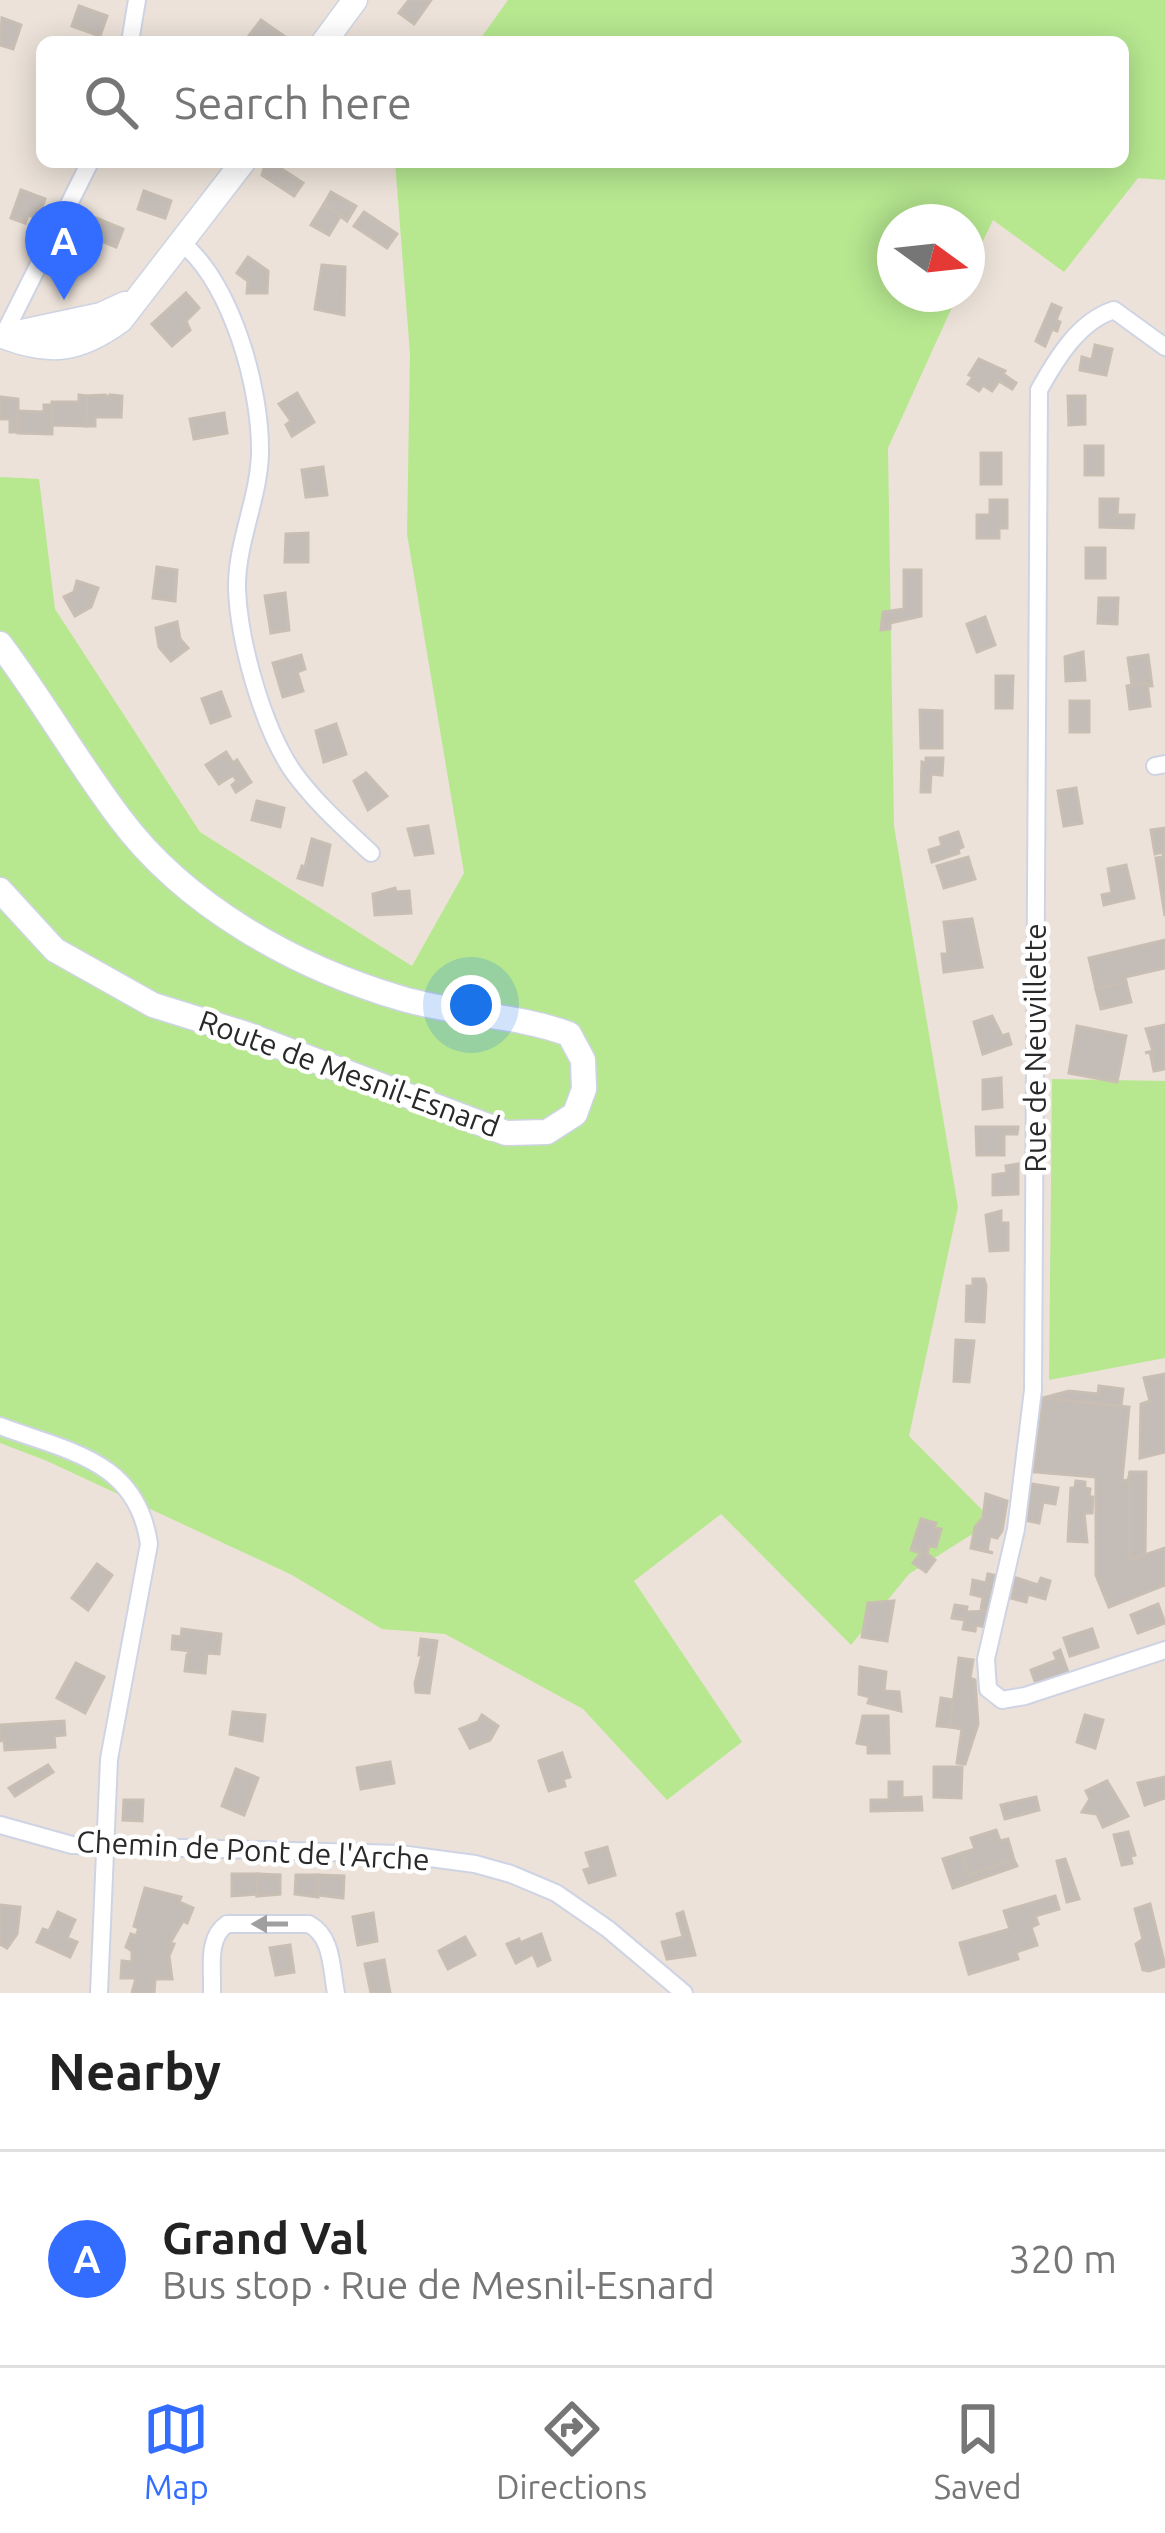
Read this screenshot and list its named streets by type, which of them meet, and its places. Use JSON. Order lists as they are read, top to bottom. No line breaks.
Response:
{"streets":{"street":["Rue de Neuvillette","Route de Mesnil-Esnard","Chemin de Pont de l'Arche"]},"north":"right","page":{"search":"Search here","pins":"A","heading":"Nearby","list":[{"mark":"A","name":"Grand Val","note":"Bus stop · Rue de Mesnil-Esnard","value":"320 m"}],"nav":["Map","Directions","Saved"]}}
